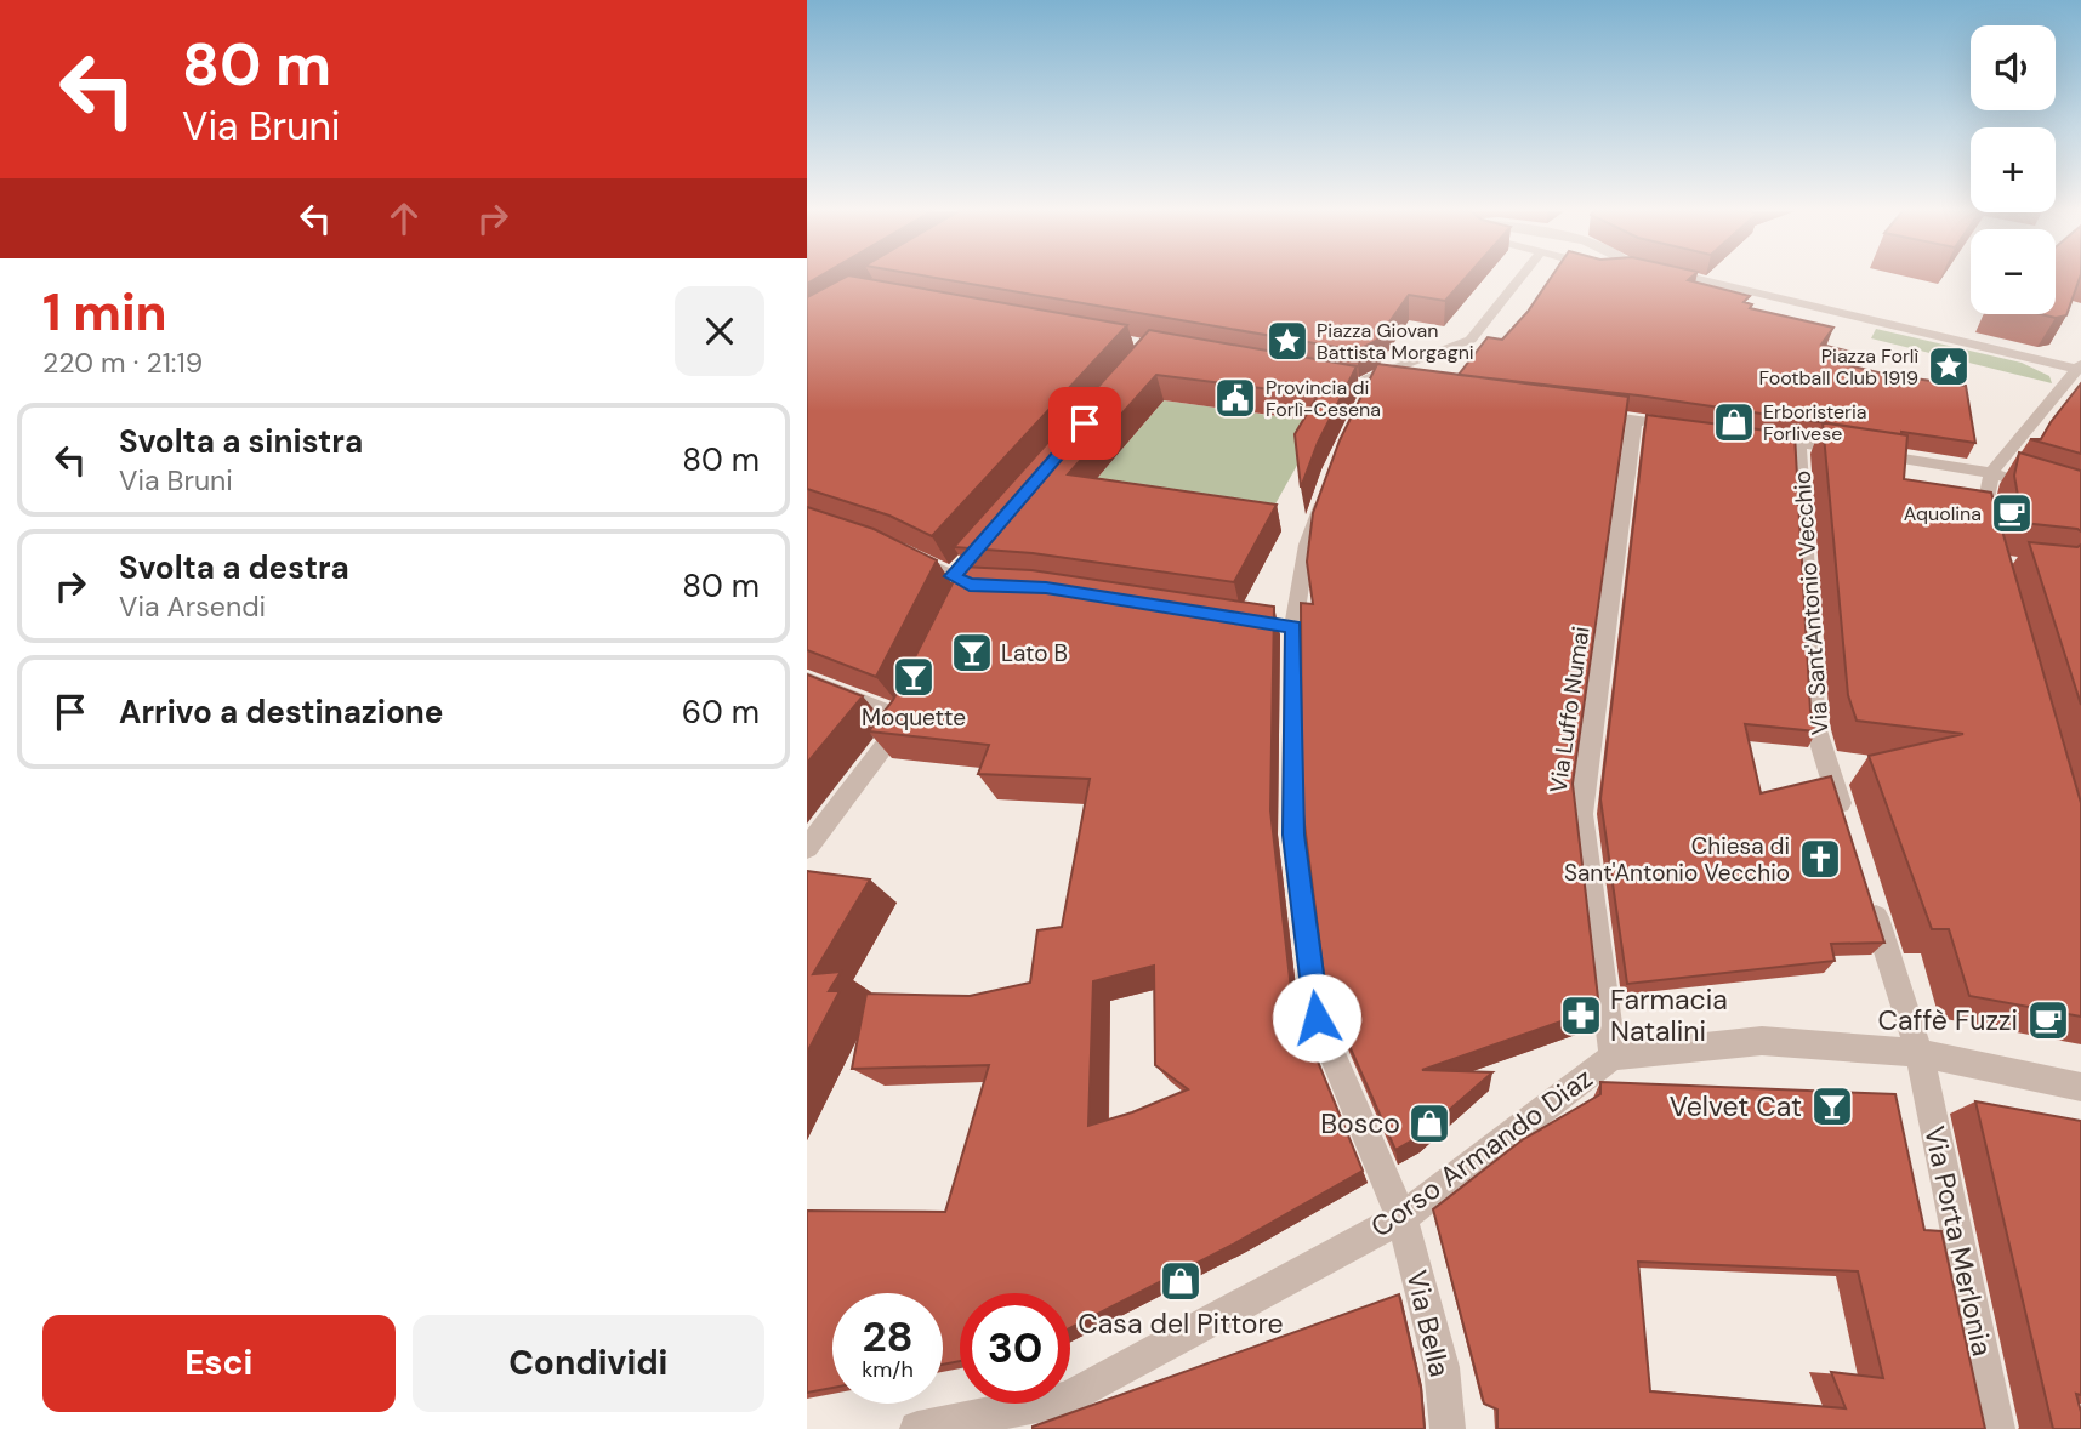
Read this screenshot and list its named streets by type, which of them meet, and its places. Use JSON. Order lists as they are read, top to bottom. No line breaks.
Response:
{"streets":{"street":["Via Sant'Antonio Vecchio","Via Luffo Numai","Corso Armando Diaz","Via Porta Merlonia","Via Bella"]},"crossings":[["Via Luffo Numai","Corso Armando Diaz"],["Corso Armando Diaz","Via Porta Merlonia"],["Corso Armando Diaz","Via Bella"]],"places":{"place":["Piazza Giovan Battista Morgagni","Piazza Forlì Football Club 1919"],"public building":["Provincia di Forlì-Cesena"],"shop":["Erboristeria Forlivese","Bosco","Casa del Pittore"],"cafe":["Aquolina","Caffè Fuzzi"],"bar":["Lato B","Moquette","Velvet Cat"],"church":["Chiesa di Sant'Antonio Vecchio"],"pharmacy":["Farmacia Natalini"]},"page":{"turn":["80 m","Via Bruni"],"map_buttons":["+","−"],"heading":["1 min","220 m · 21:19"],"list":[{"name":"Svolta a sinistra","note":"Via Bruni","value":"80 m"},{"name":"Svolta a destra","note":"Via Arsendi","value":"80 m"},{"name":"Arrivo a destinazione","value":"60 m"}],"speed":"28 km/h","limit":"30","buttons":["Esci","Condividi"]}}
